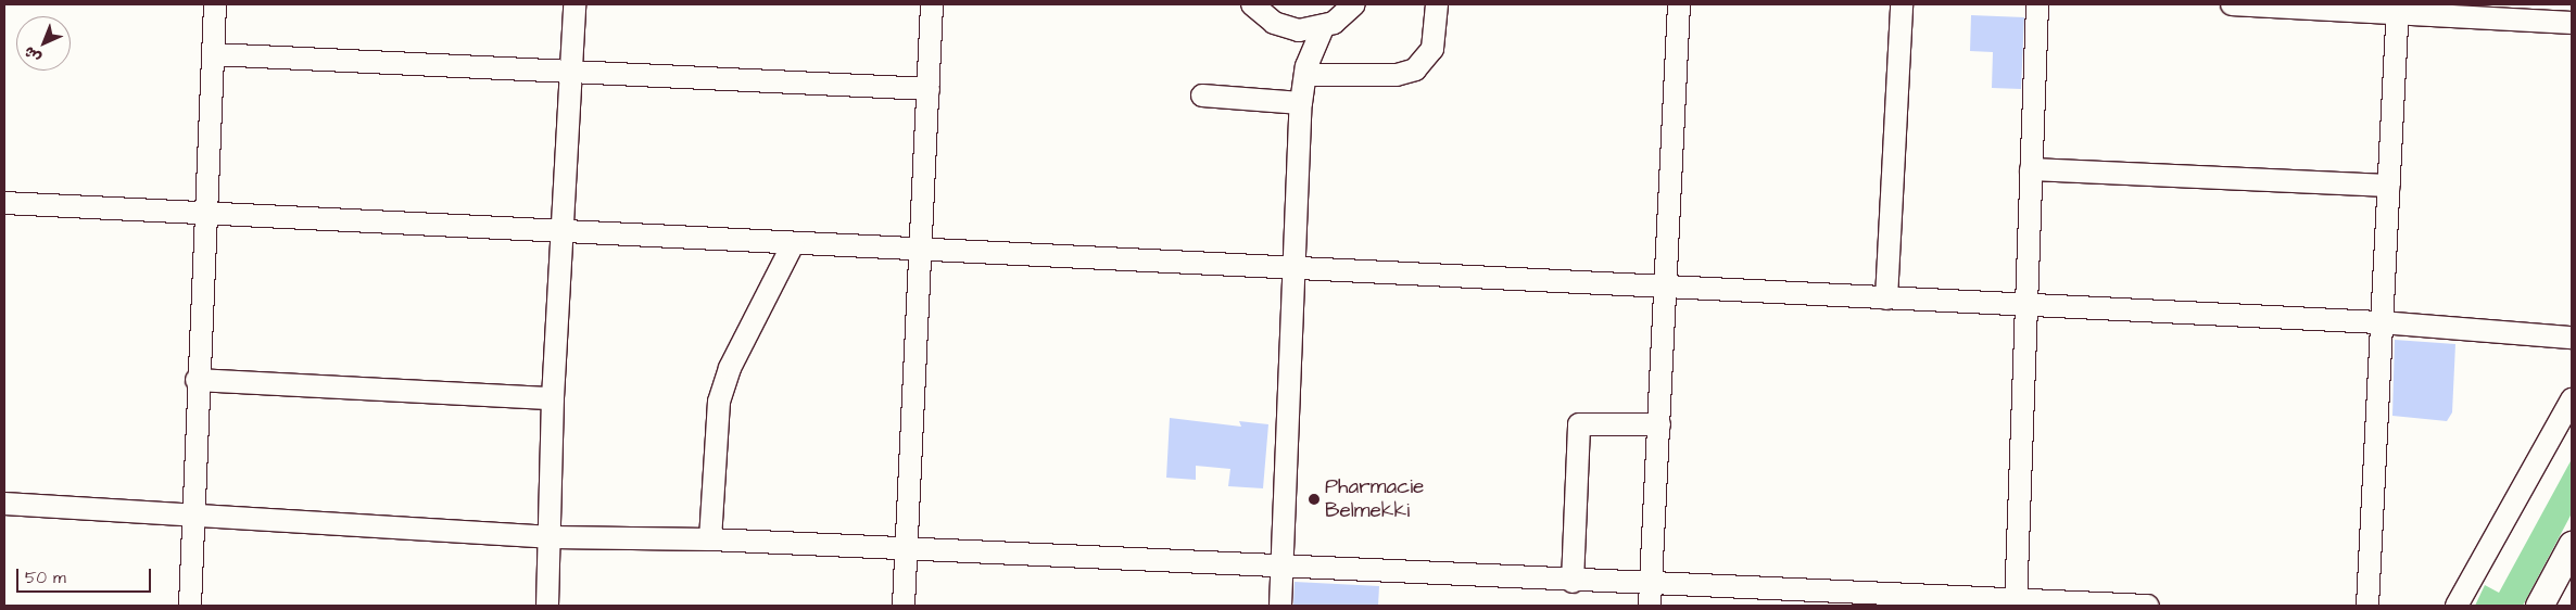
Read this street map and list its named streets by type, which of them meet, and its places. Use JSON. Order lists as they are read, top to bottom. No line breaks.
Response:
{"places":["Pharmacie Belmekki"],"scale_bar":"50 m","north":"bottom left"}
